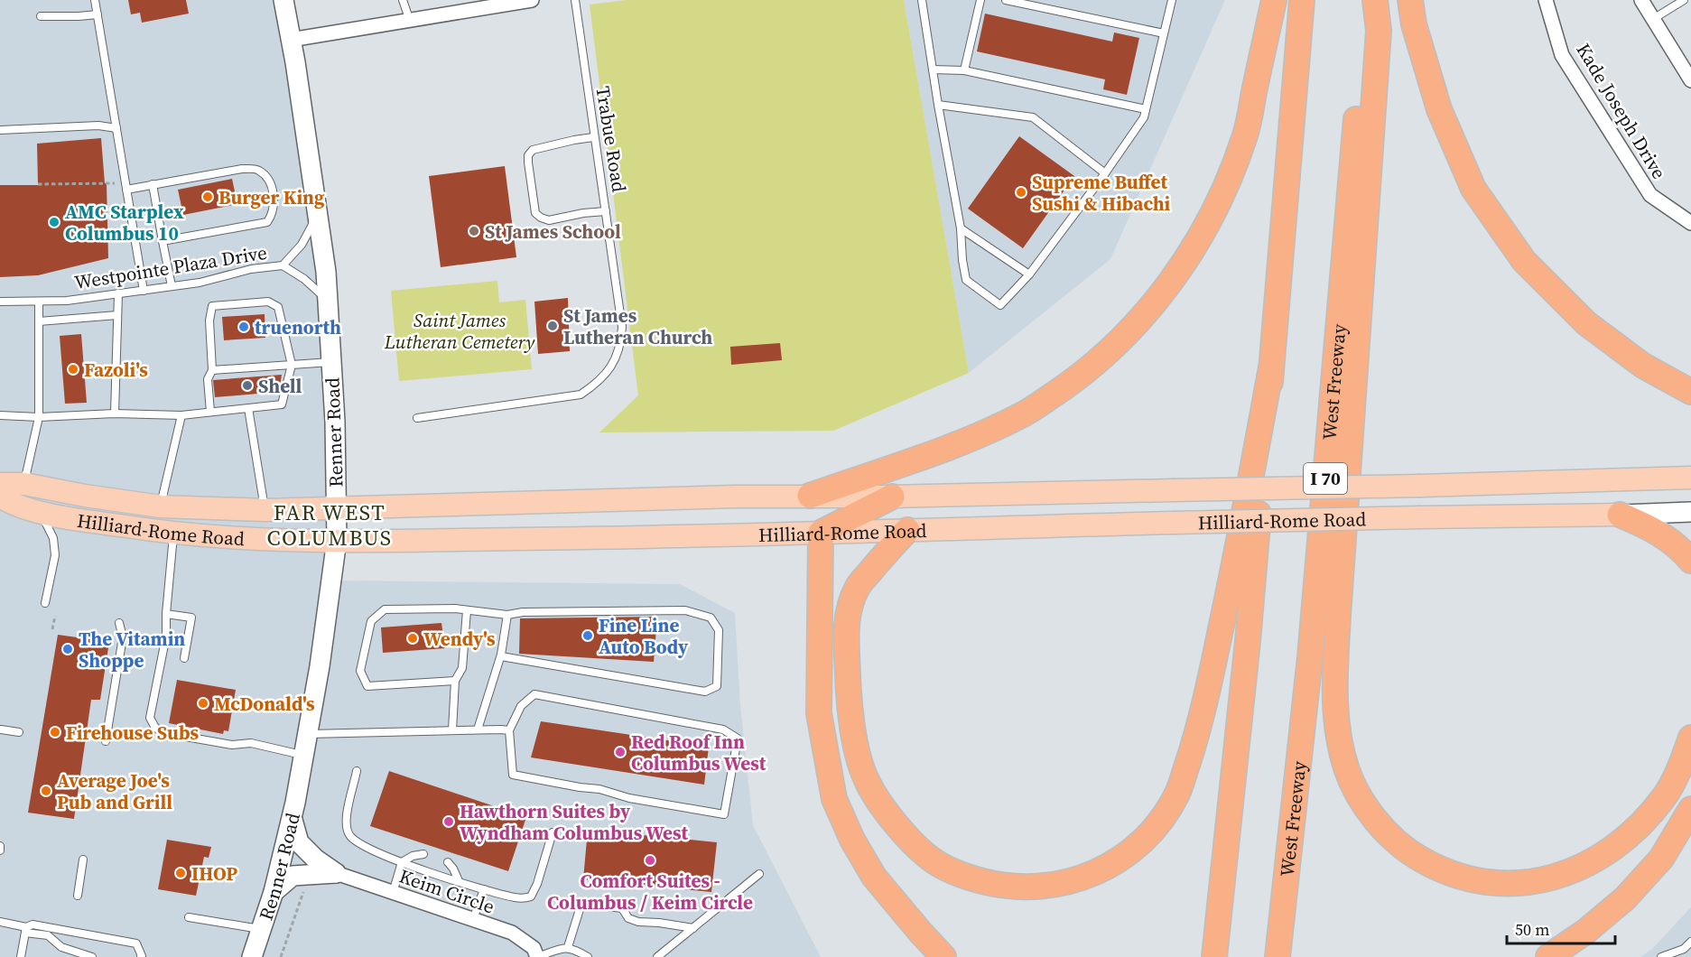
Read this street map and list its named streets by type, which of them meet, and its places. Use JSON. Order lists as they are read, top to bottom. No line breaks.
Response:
{"streets":{"highway":["West Freeway","I 70"],"main road":["Renner Road","Hilliard-Rome Road"],"street":["Kade Joseph Drive","Keim Circle"],"lane":["Trabue Road","Westpointe Plaza Drive"]},"crossings":[["Renner Road","Hilliard-Rome Road"]],"districts":["FAR WEST COLUMBUS"],"parks":["Saint James Lutheran Cemetery"],"places":["Supreme Buffet Sushi & Hibachi","Burger King","AMC Starplex Columbus 10","St James School","St James Lutheran Church","truenorth","Fazoli's","Shell","Fine Line Auto Body","Wendy's","The Vitamin Shoppe","McDonald's","Firehouse Subs","Red Roof Inn Columbus West","Average Joe's Pub and Grill","Hawthorn Suites by Wyndham Columbus West","Comfort Suites - Columbus / Keim Circle","IHOP"],"scale_bar":"50 m"}
